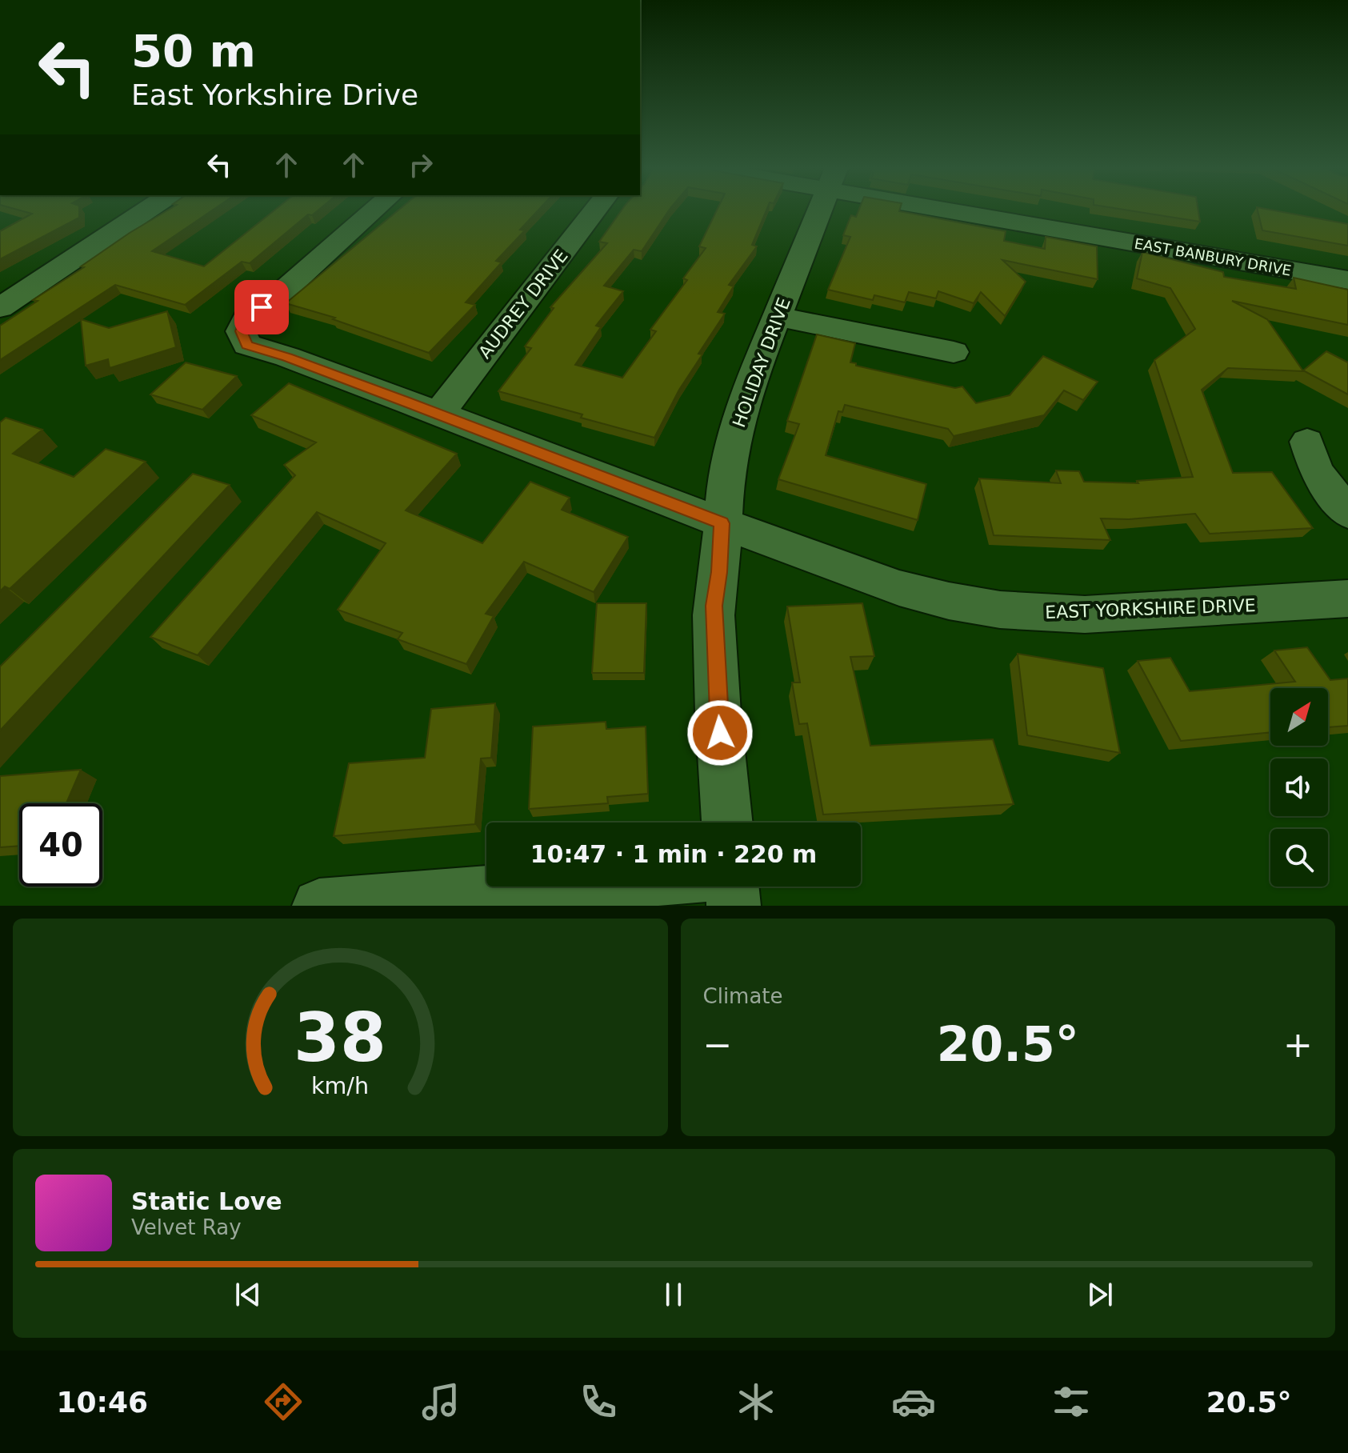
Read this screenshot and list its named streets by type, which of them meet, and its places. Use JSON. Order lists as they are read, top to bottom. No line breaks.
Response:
{"streets":{"street":["EAST BANBURY DRIVE","AUDREY DRIVE","HOLIDAY DRIVE","EAST YORKSHIRE DRIVE"]},"crossings":[["AUDREY DRIVE","EAST YORKSHIRE DRIVE"],["HOLIDAY DRIVE","EAST YORKSHIRE DRIVE"]],"north":"top right","page":{"turn":["50 m","East Yorkshire Drive"],"limit":"40","trip":"10:47 · 1 min · 220 m","tile":"Climate","heat":["−","20.5°","+"],"song":["Static Love","Velvet Ray"],"tabs":["10:46","20.5°"],"gauge":["38","km/h"]}}
